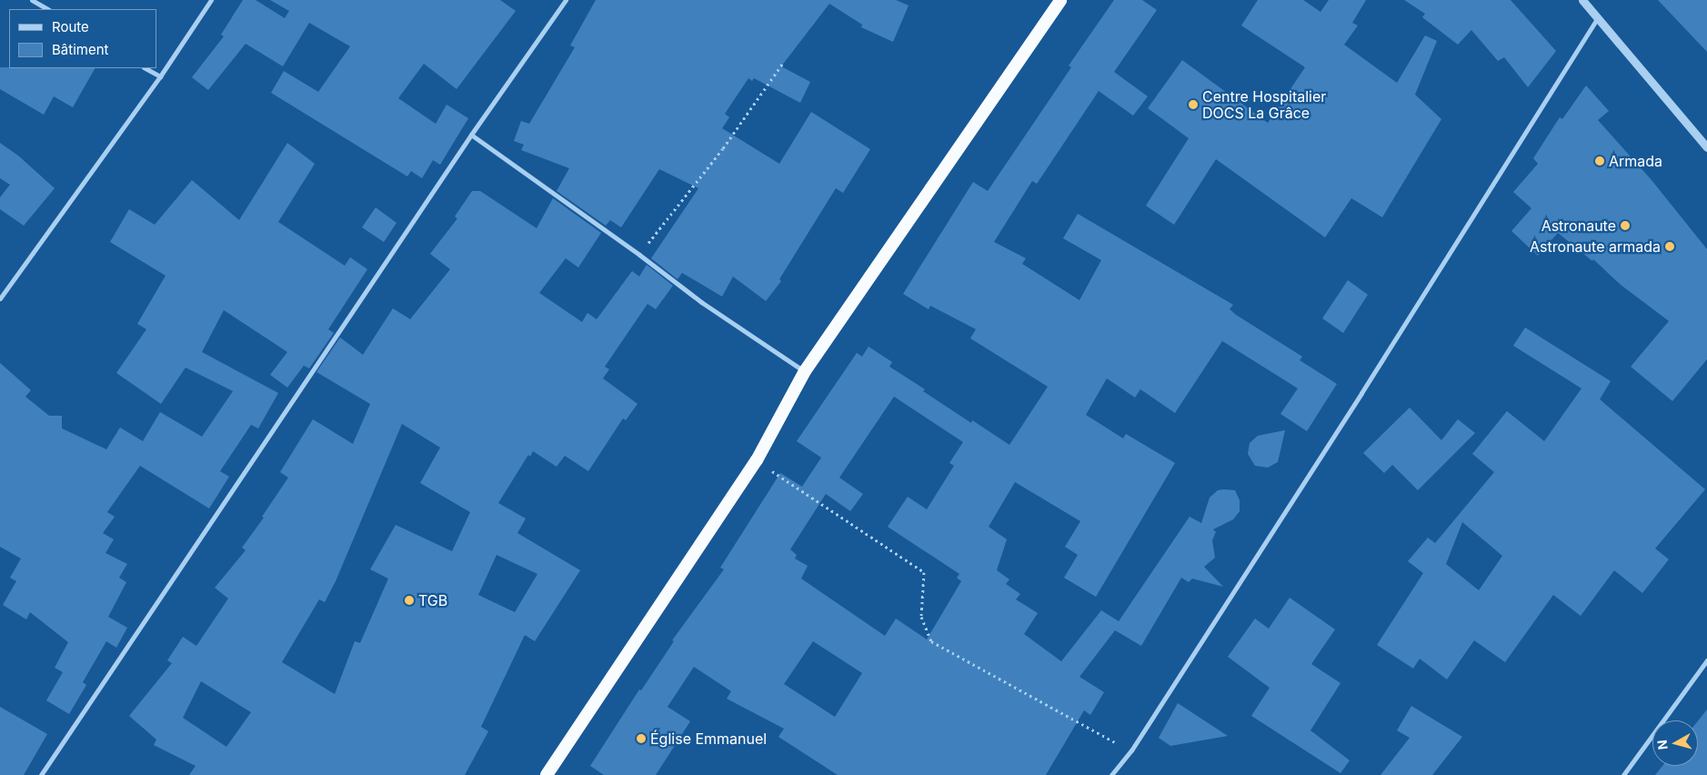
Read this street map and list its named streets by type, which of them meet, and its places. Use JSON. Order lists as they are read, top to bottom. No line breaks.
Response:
{"places":["Centre Hospitalier DOCS La Grâce","Armada","Astronaute","Astronaute armada","TGB","Église Emmanuel"],"legend":["Route","Bâtiment"],"north":"left"}
